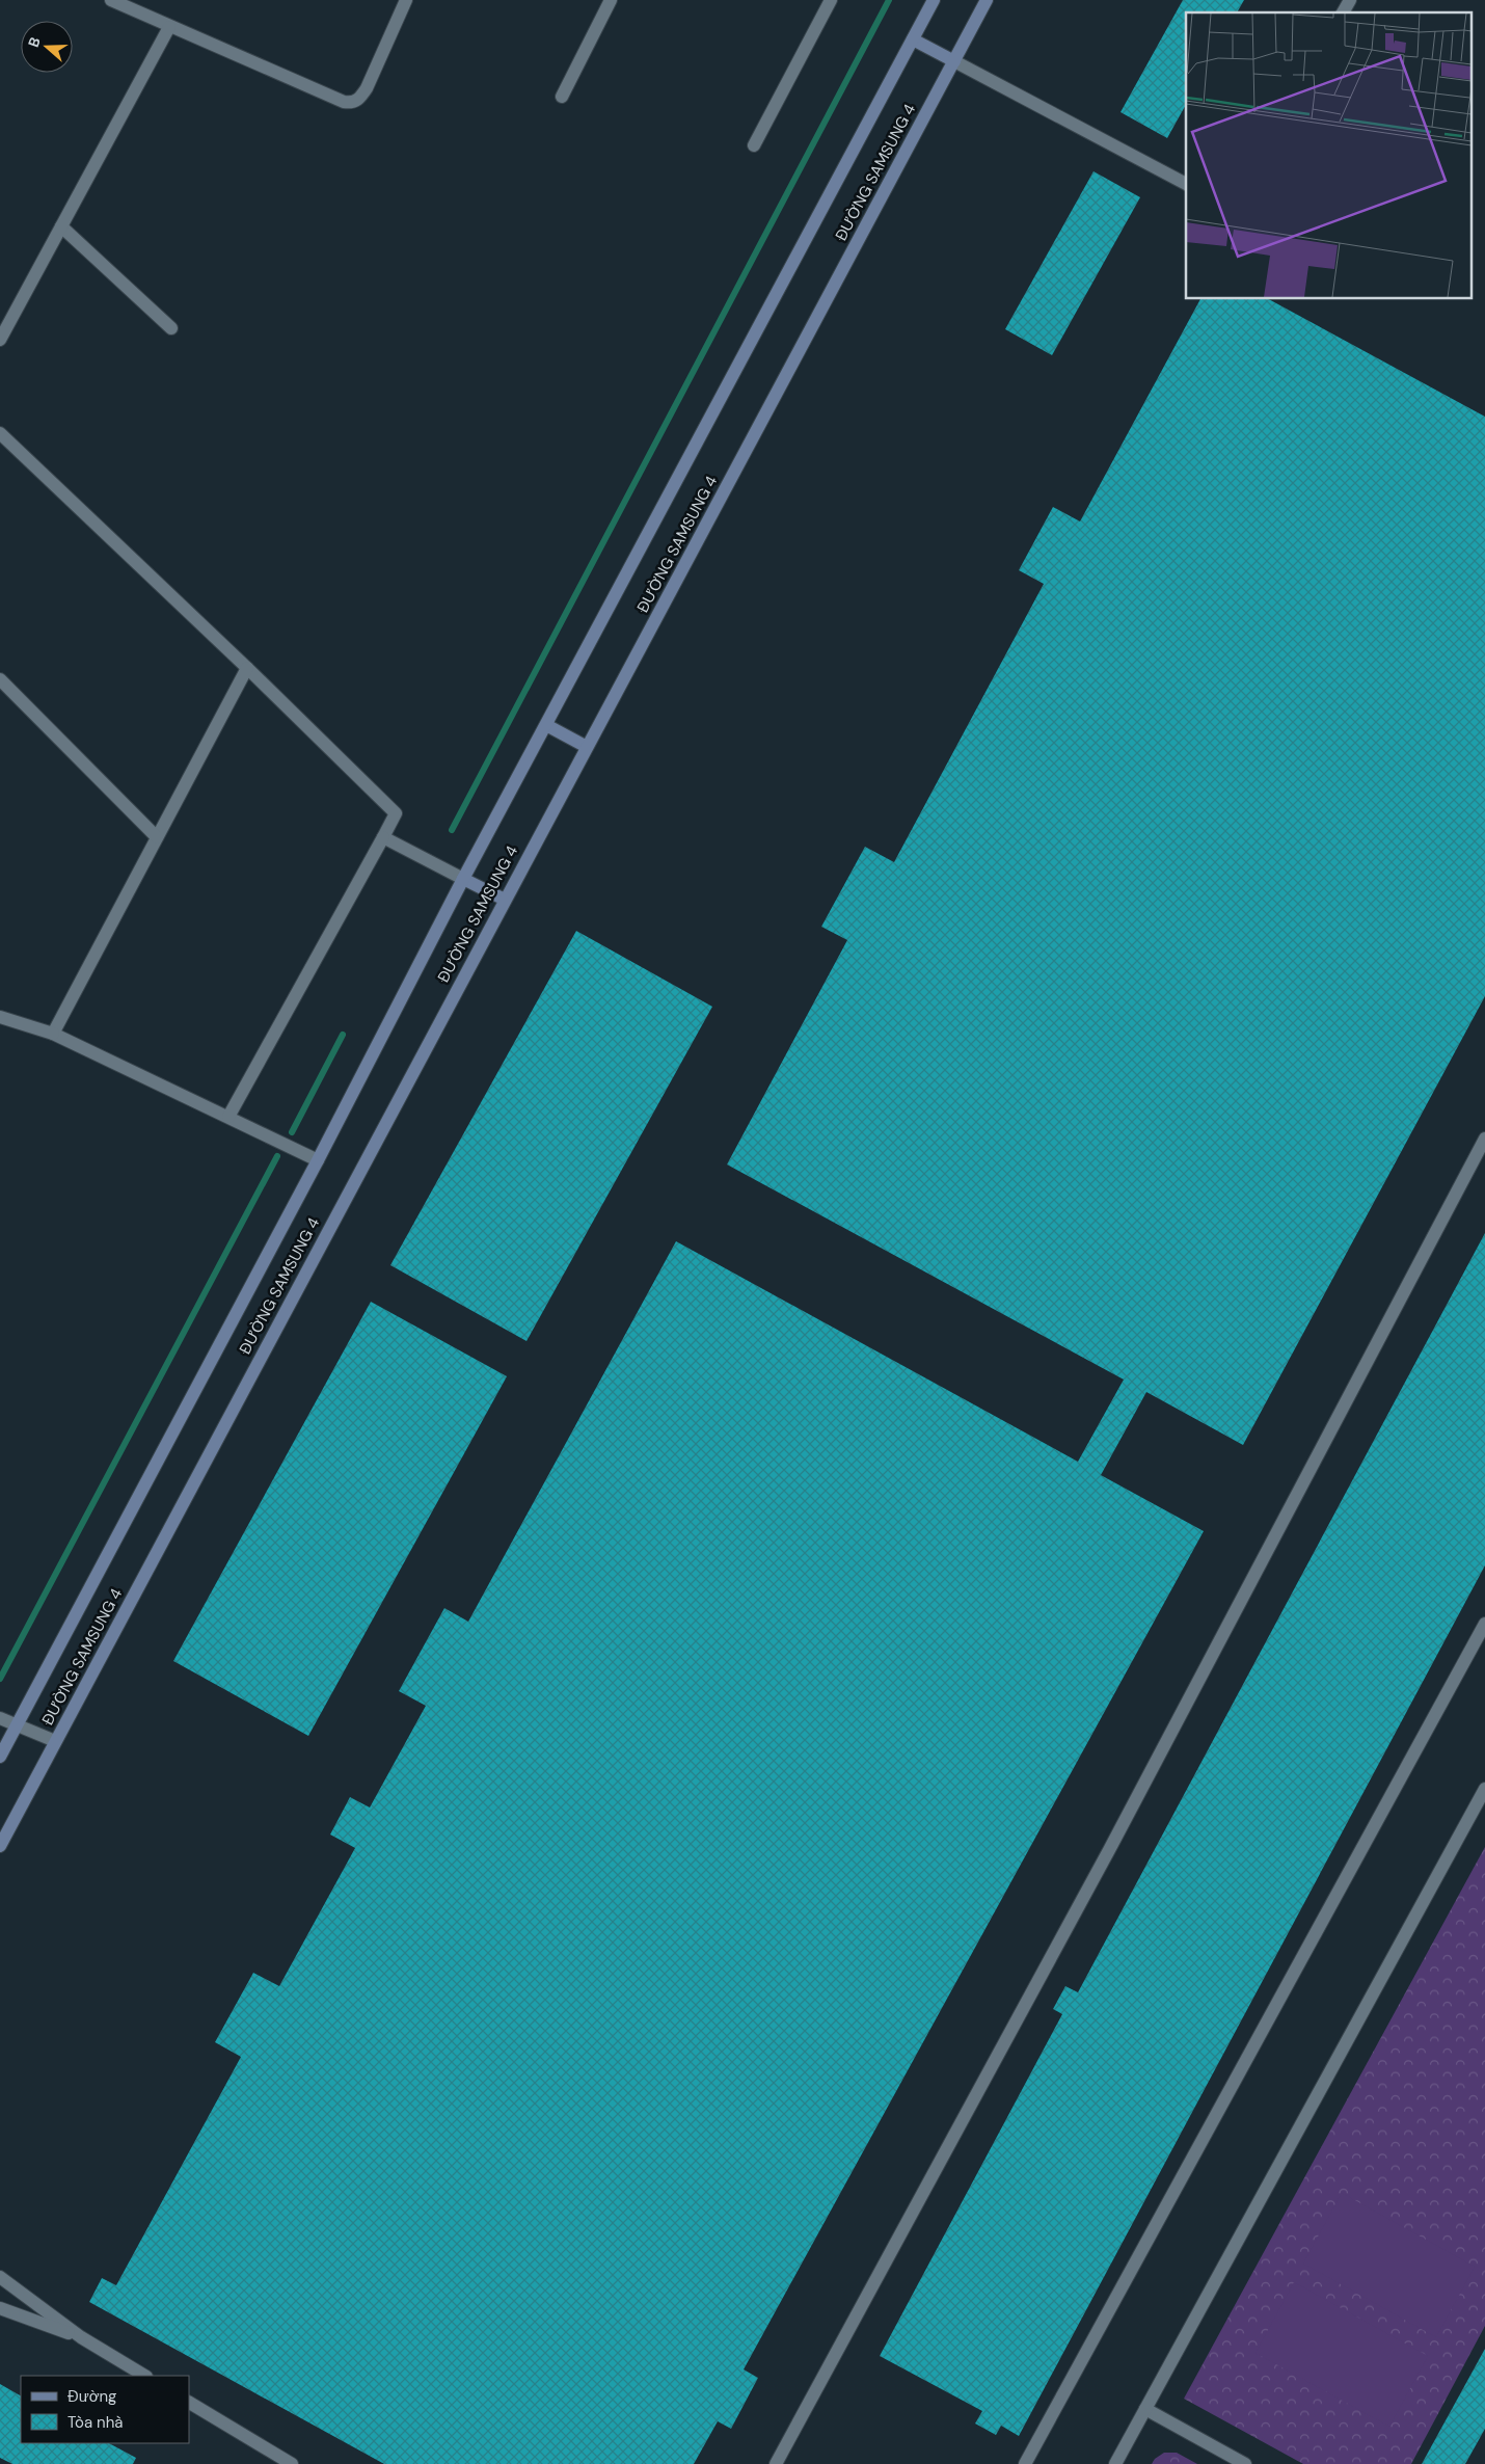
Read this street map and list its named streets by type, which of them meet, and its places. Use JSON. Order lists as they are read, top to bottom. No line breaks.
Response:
{"streets":{"main road":["ĐƯỜNG SAMSUNG 4"]},"legend":["Đường","Tòa nhà"],"north":"left"}
